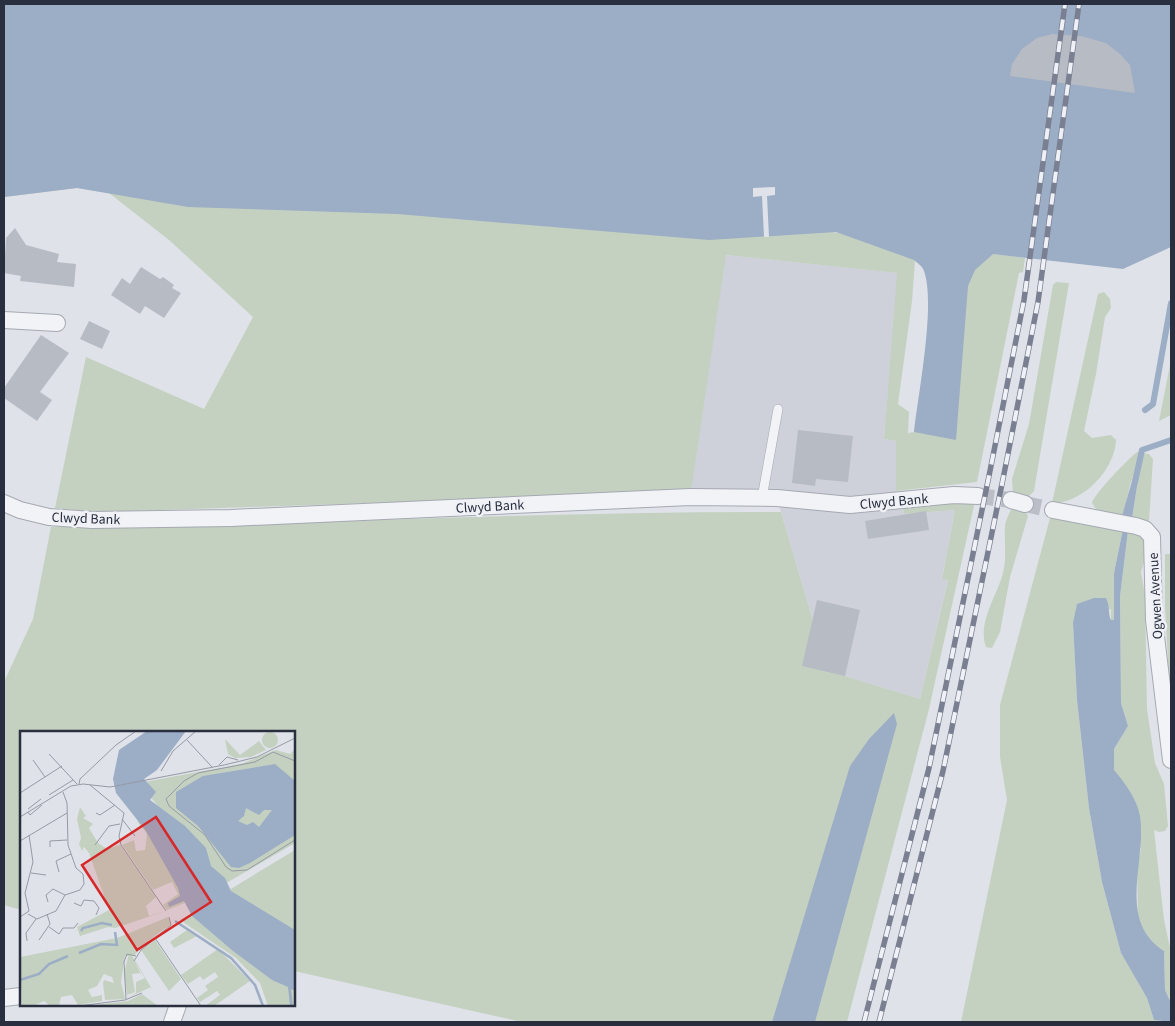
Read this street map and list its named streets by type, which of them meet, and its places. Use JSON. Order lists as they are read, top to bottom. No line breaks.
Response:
{"streets":{"street":["Clwyd Bank","Ogwen Avenue"]}}
